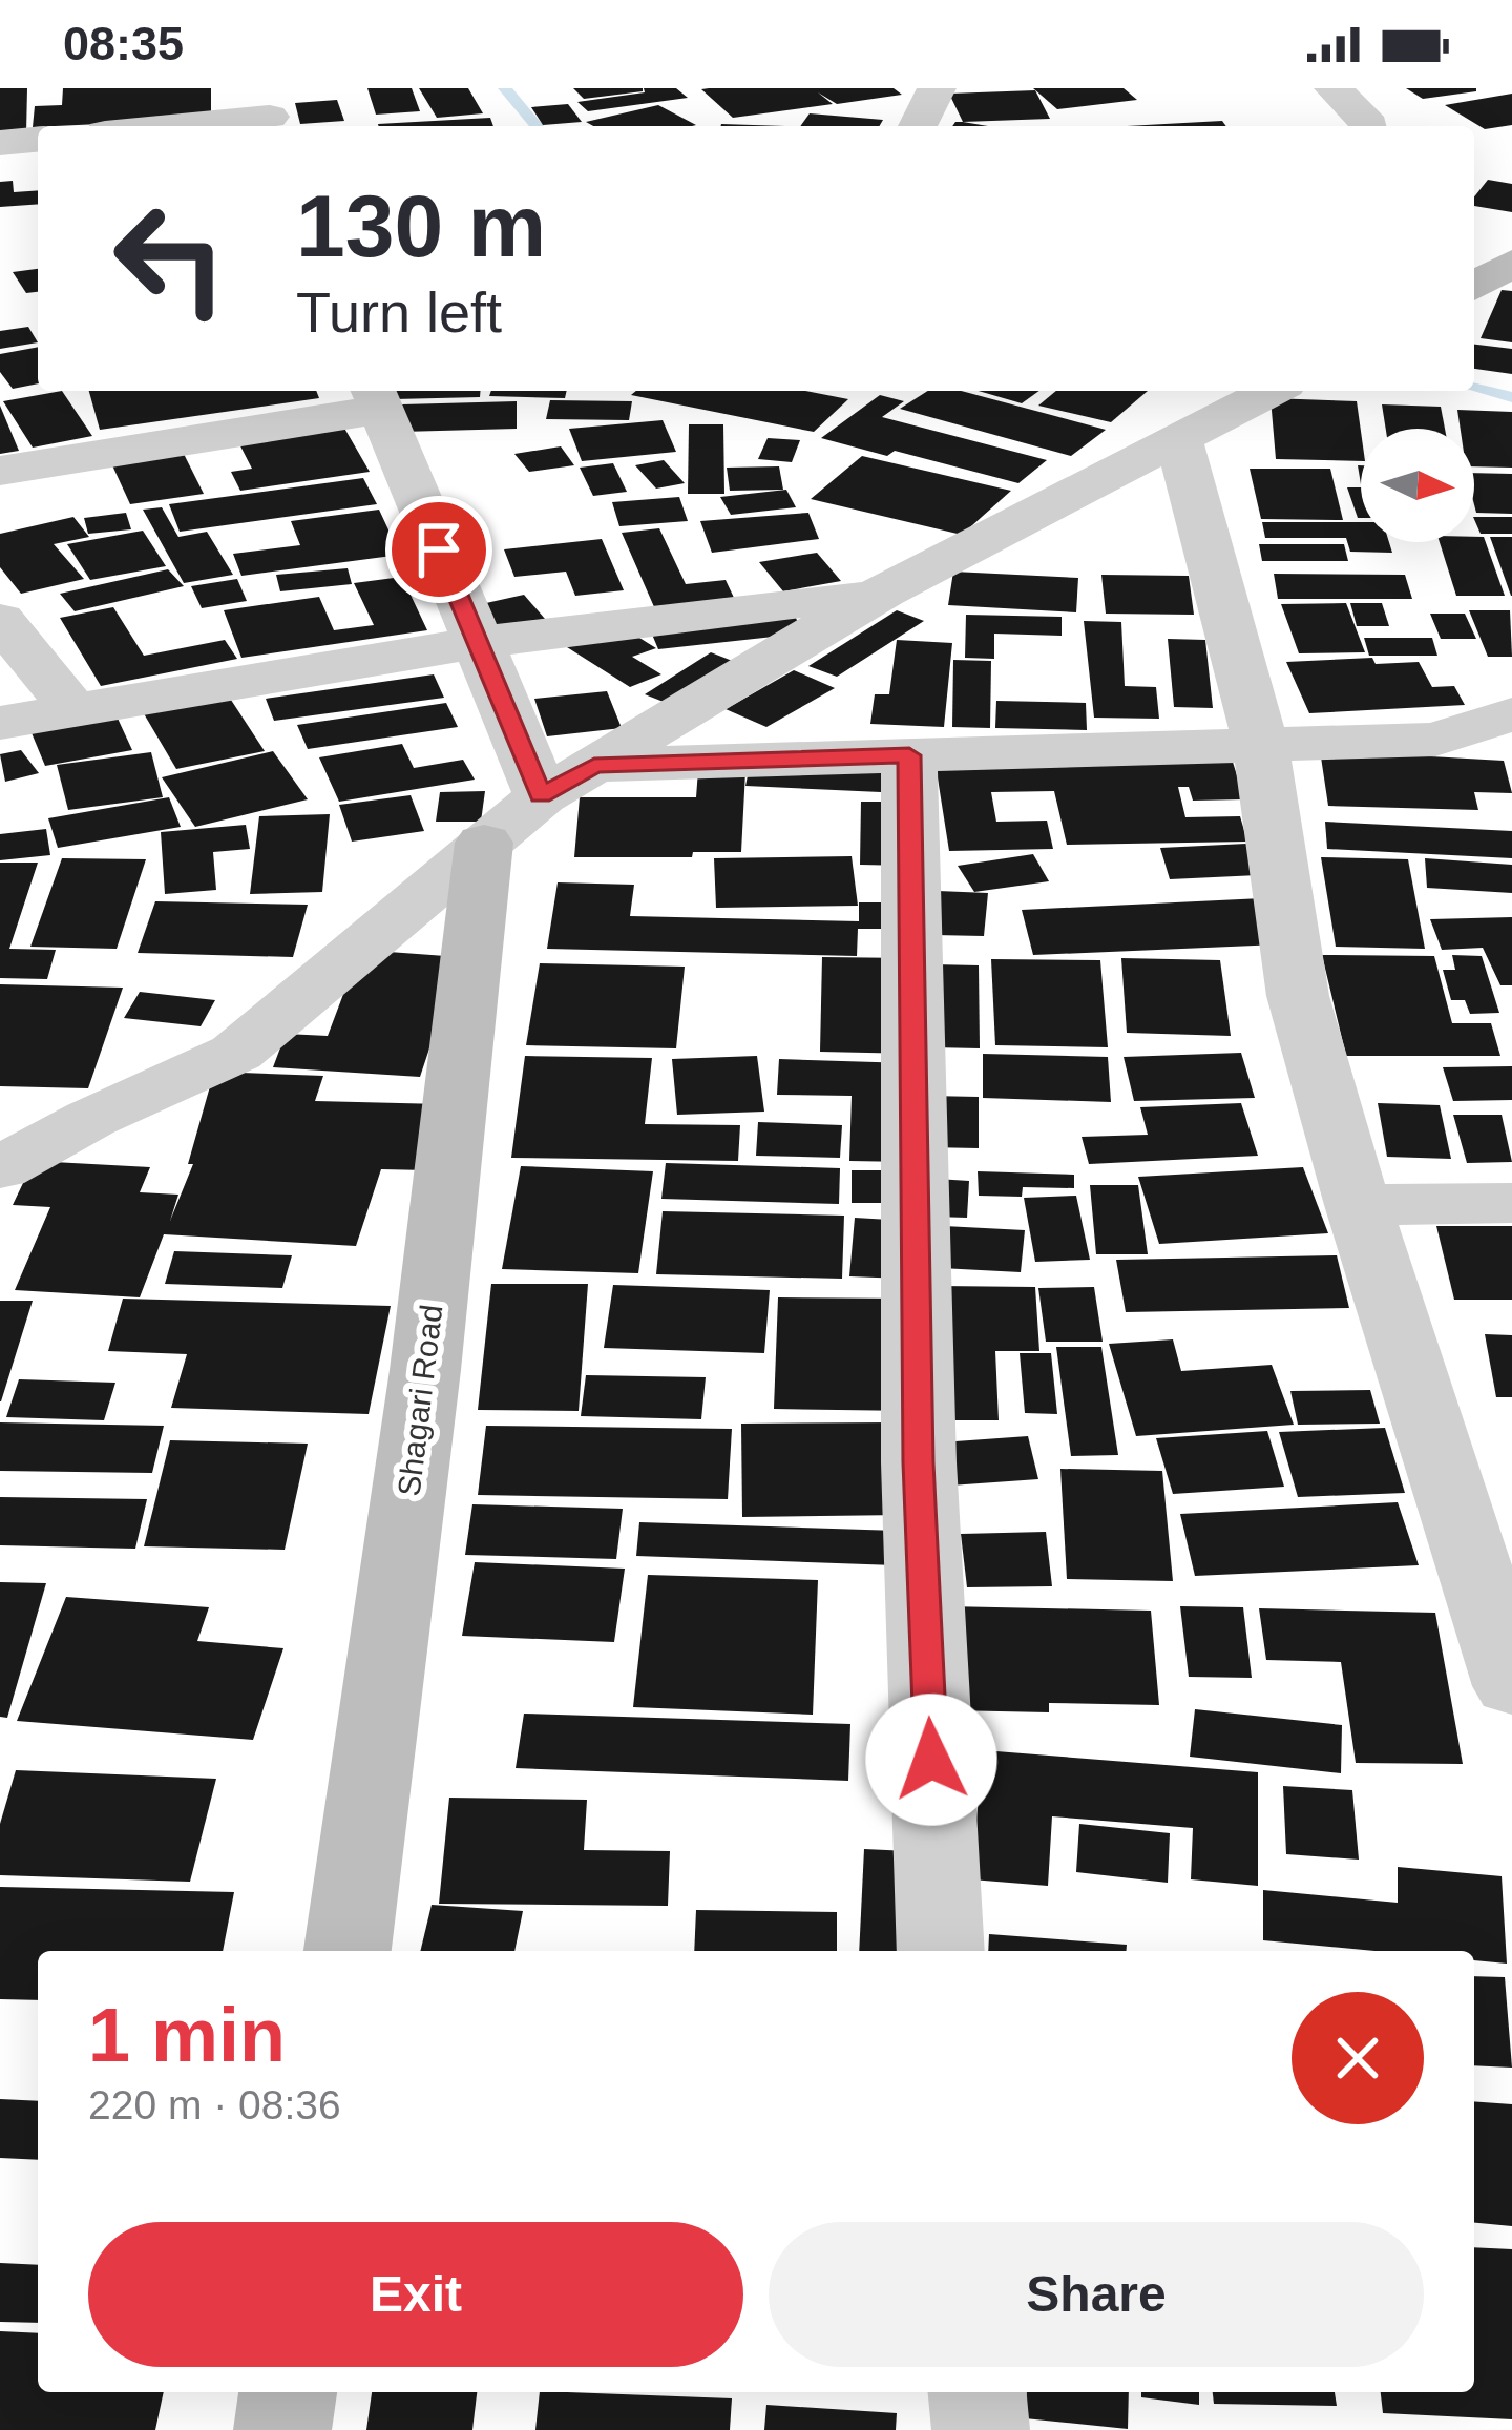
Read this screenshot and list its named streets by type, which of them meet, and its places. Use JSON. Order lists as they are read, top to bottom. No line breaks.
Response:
{"streets":{"street":["Shagari Road"]},"north":"right","page":{"status":"08:35","turn":["130 m","Turn left"],"heading":["1 min","220 m · 08:36"],"buttons":["Exit","Share"]}}
